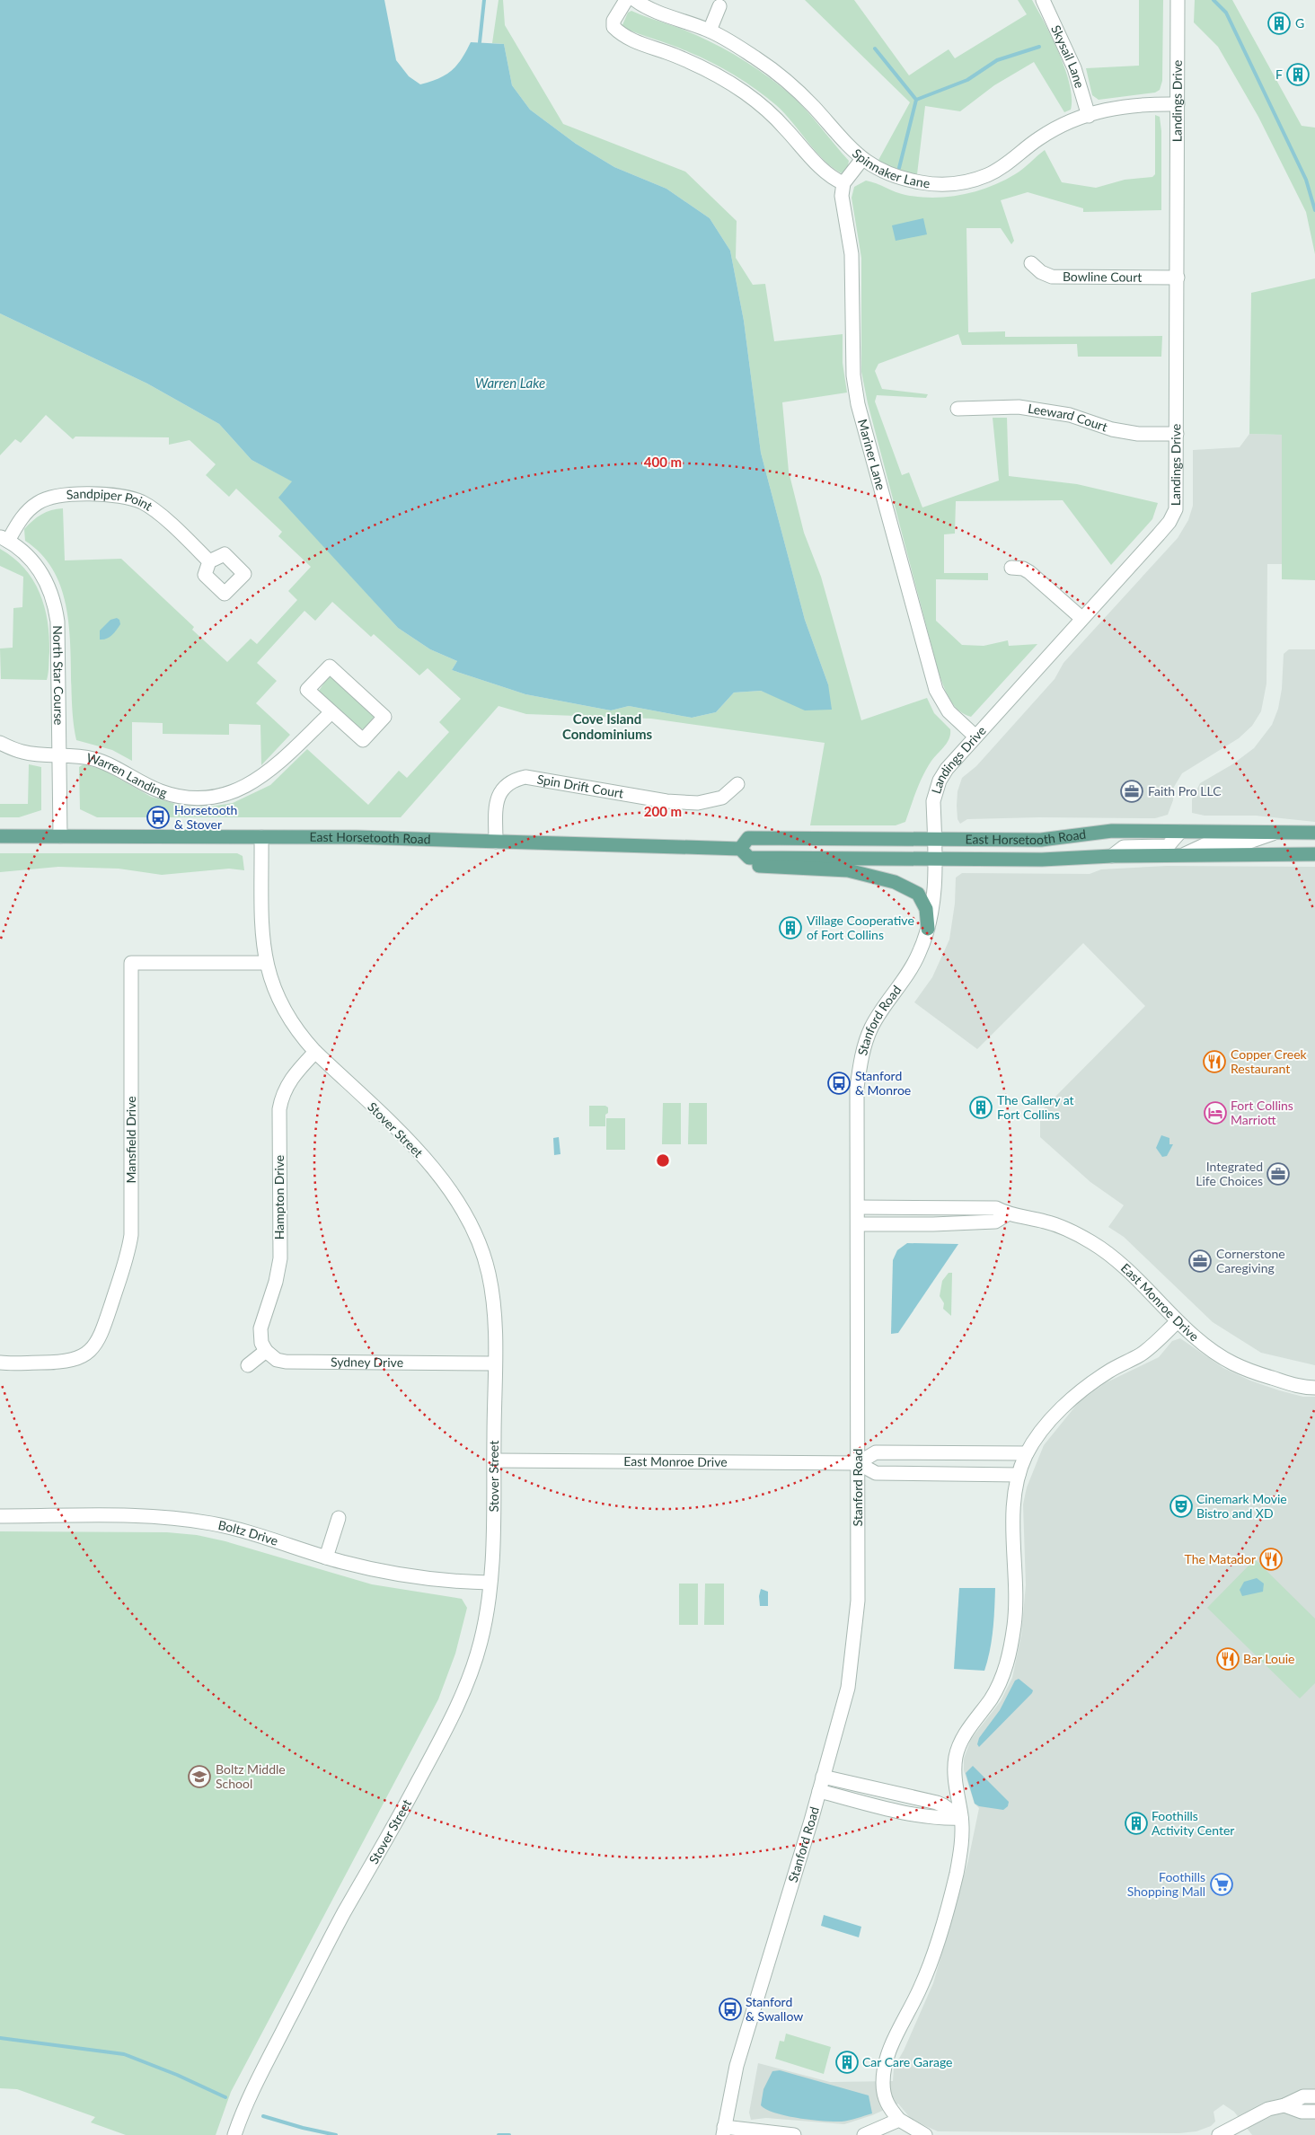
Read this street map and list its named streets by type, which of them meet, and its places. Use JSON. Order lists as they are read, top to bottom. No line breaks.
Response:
{"streets":{"main road":["East Horsetooth Road"],"street":["Skysail Lane","Landings Drive","Spinnaker Lane","Bowline Court","Leeward Court","Mariner Lane","Sandpiper Point","North Star Course","Warren Landing","Spin Drift Court","Stanford Road","Stover Street","Mansfield Drive","Hampton Drive","East Monroe Drive","Sydney Drive","Boltz Drive"]},"crossings":[["Skysail Lane","Spinnaker Lane"],["Landings Drive","Spinnaker Lane"],["Landings Drive","Bowline Court"],["Landings Drive","Leeward Court"],["Landings Drive","Mariner Lane"],["Landings Drive","East Horsetooth Road"],["Landings Drive","Stanford Road"],["Sandpiper Point","North Star Course"],["North Star Course","Warren Landing"],["North Star Course","East Horsetooth Road"],["Spin Drift Court","East Horsetooth Road"],["East Horsetooth Road","Stanford Road"],["East Horsetooth Road","Stover Street"],["Stanford Road","East Monroe Drive"],["Stover Street","Mansfield Drive"],["Stover Street","Hampton Drive"],["Stover Street","East Monroe Drive"],["Stover Street","Sydney Drive"],["Stover Street","Boltz Drive"],["Hampton Drive","Sydney Drive"]],"districts":["Cove Island Condominiums"],"water":["Warren Lake"],"places":{"building":["G","F","Village Cooperative of Fort Collins","The Gallery at Fort Collins","Foothills Activity Center","Car Care Garage"],"office":["Faith Pro LLC","Integrated Life Choices","Cornerstone Caregiving"],"bus stop":["Horsetooth & Stover","Stanford & Monroe","Stanford & Swallow"],"restaurant":["Copper Creek Restaurant","The Matador","Bar Louie"],"hotel":["Fort Collins Marriott"],"theatre":["Cinemark Movie Bistro and XD"],"school or university":["Boltz Middle School"],"supermarket":["Foothills Shopping Mall"]},"rings":["400 m","200 m"]}
